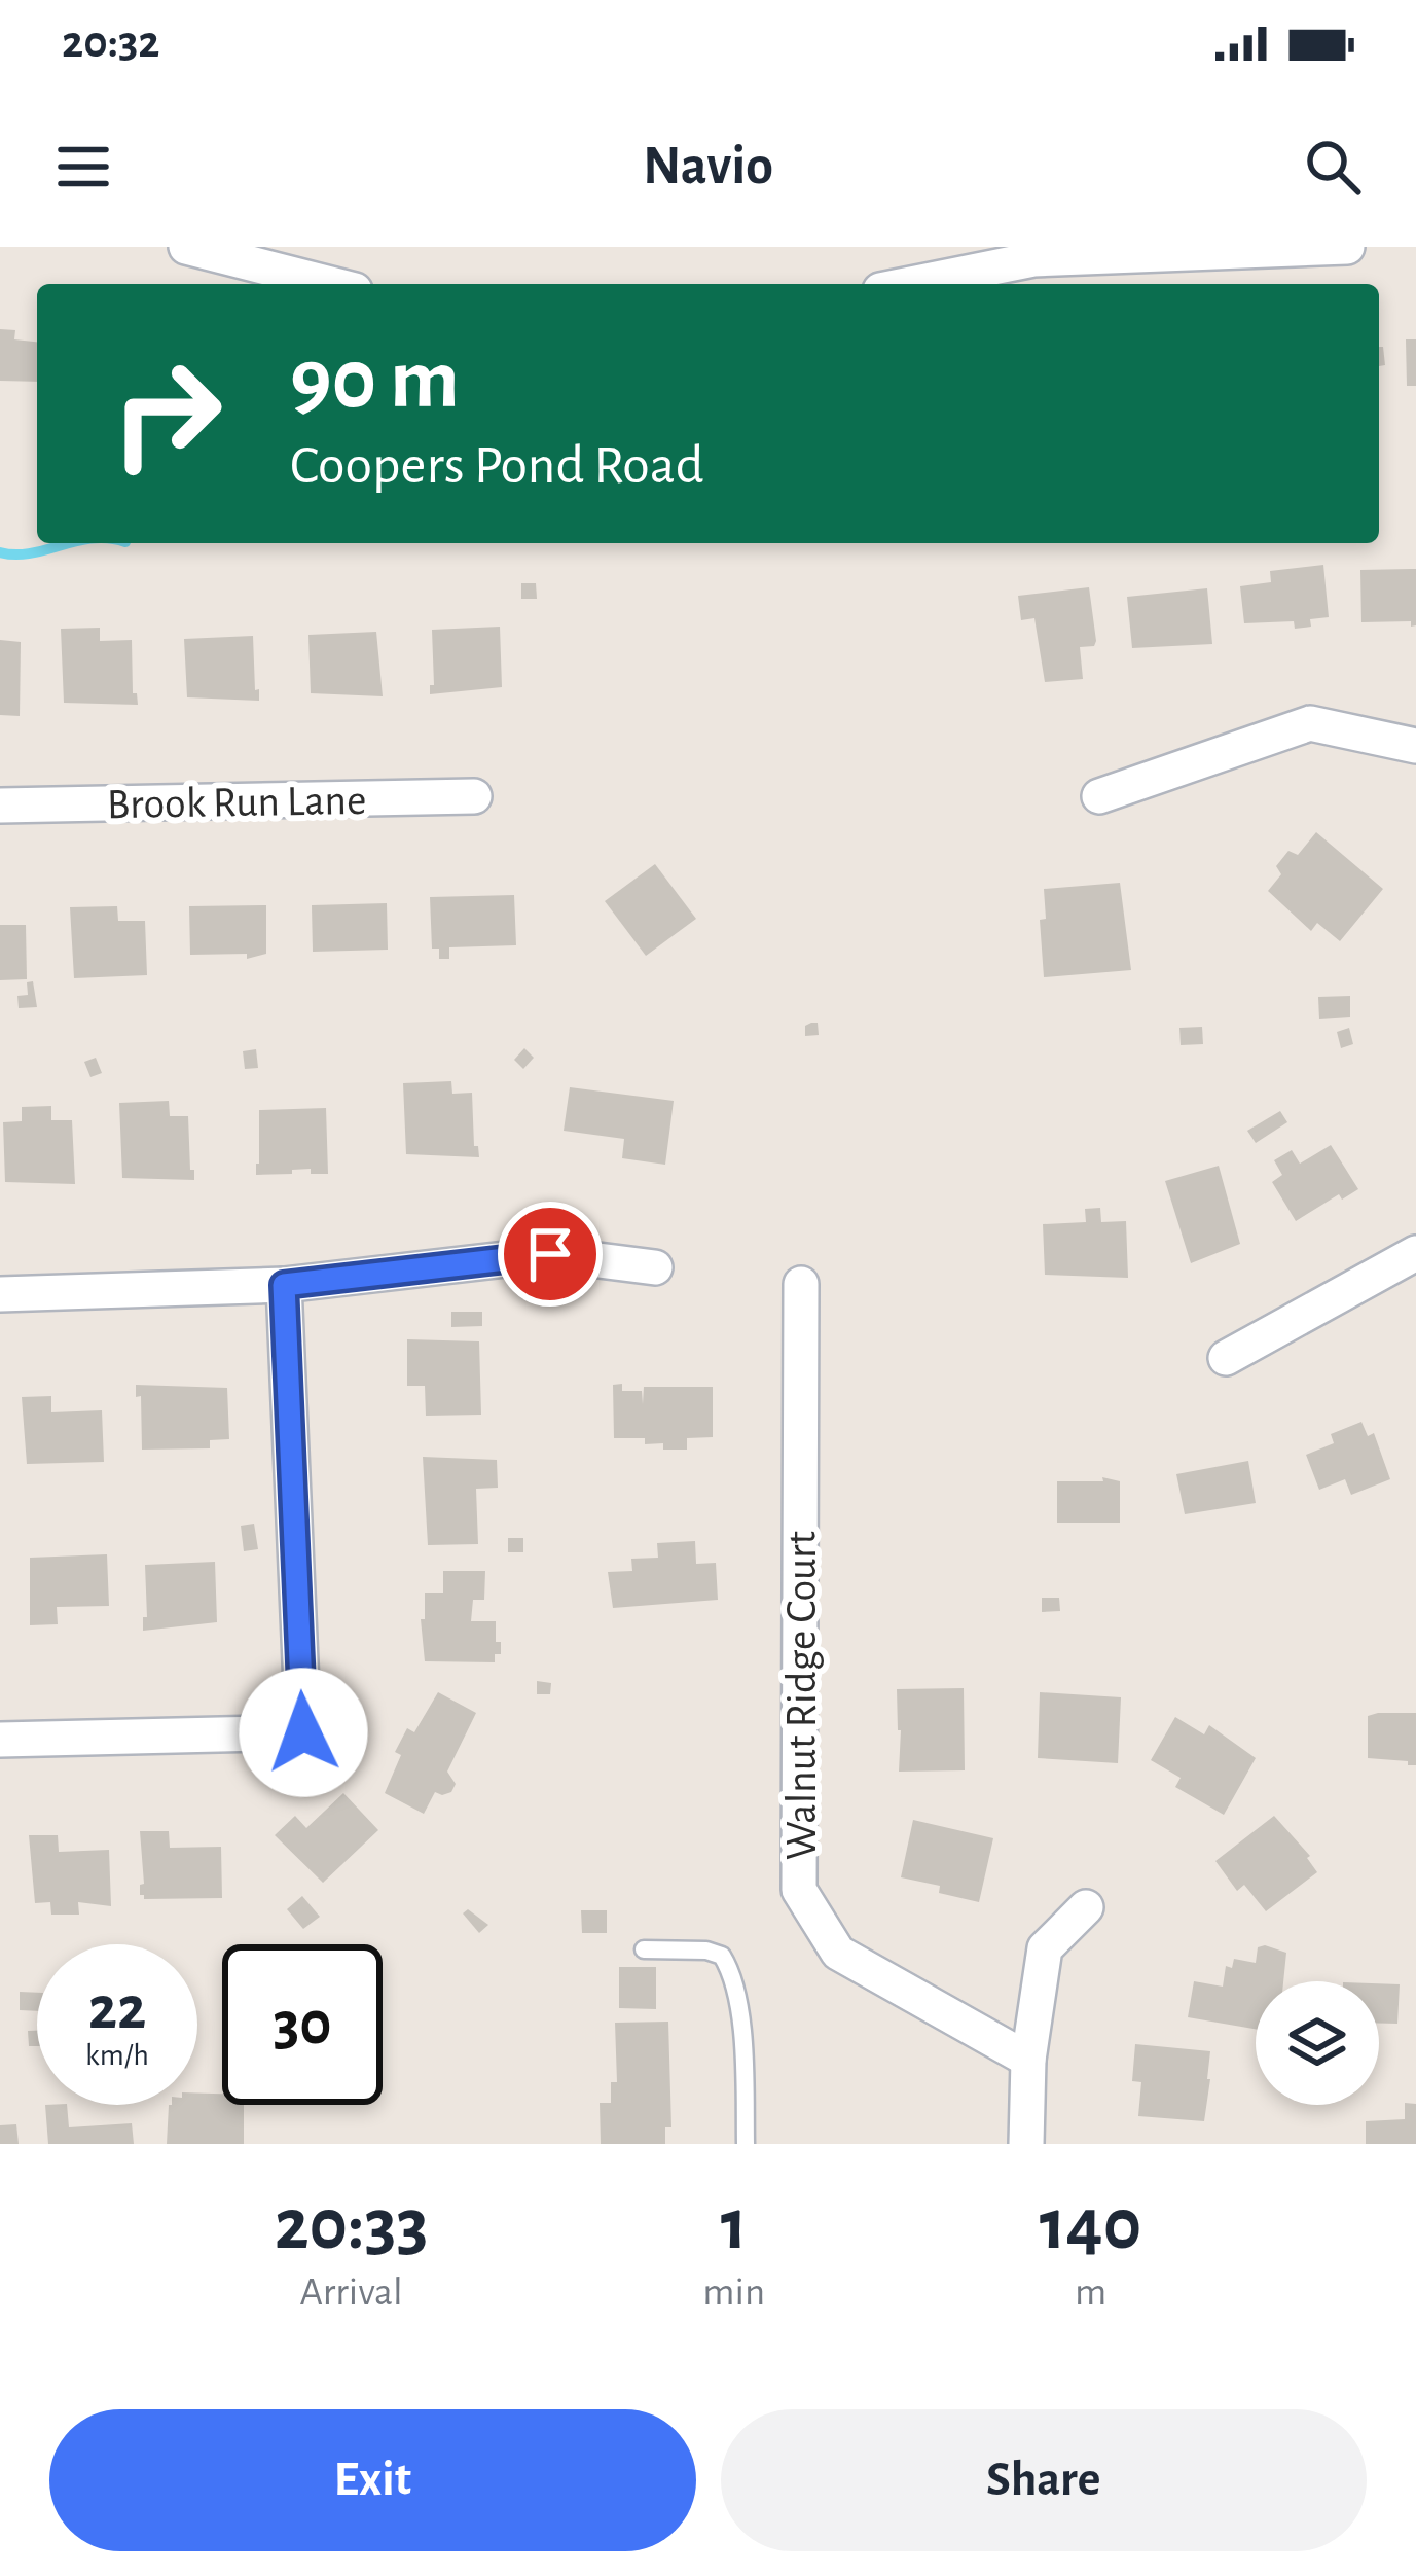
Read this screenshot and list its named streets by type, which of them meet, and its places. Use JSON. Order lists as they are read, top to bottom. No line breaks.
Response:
{"streets":{"street":["Brook Run Lane","Walnut Ridge Court"]},"page":{"status":"20:32","header":"Navio","turn":["90 m","Coopers Pond Road"],"speed":"22 km/h","limit":"30","eta":["20:33","Arrival","1","min","140","m"],"buttons":["Exit","Share"]}}
